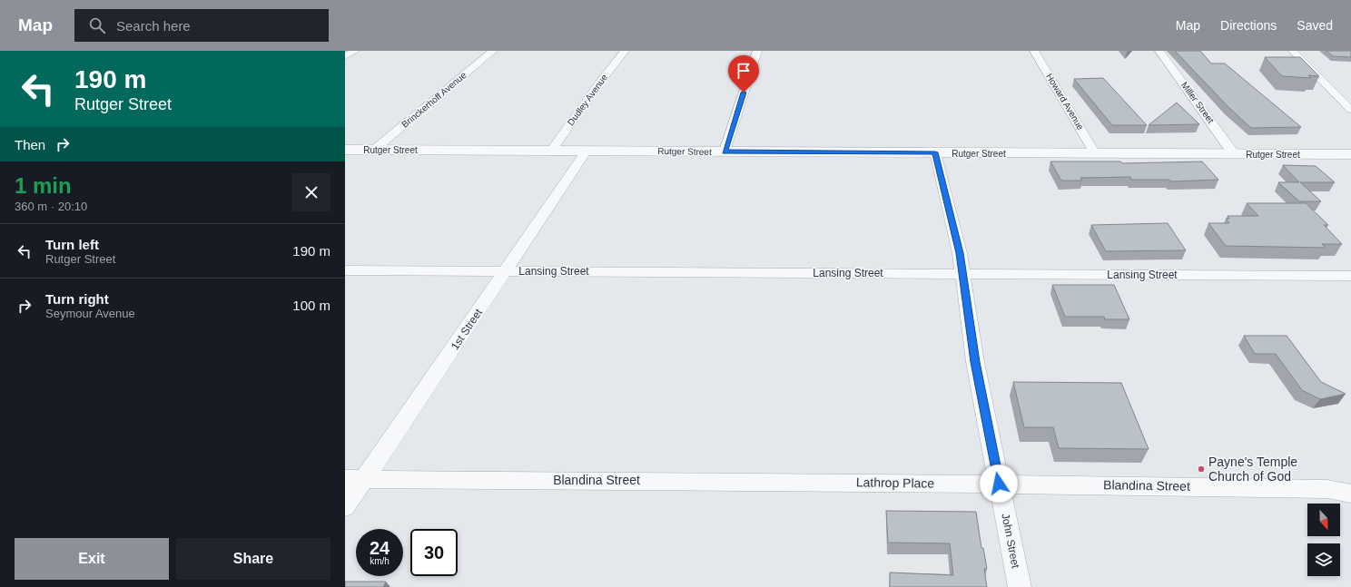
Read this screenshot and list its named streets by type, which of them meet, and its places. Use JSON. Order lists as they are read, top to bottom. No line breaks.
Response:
{"streets":{"street":["Brinckerhoff Avenue","Dudley Avenue","Howard Avenue","Miller Street","Rutger Street","Lansing Street","1st Street","Blandina Street","Lathrop Place","John Street"]},"crossings":[["Brinckerhoff Avenue","Rutger Street"],["Dudley Avenue","Rutger Street"],["Howard Avenue","Rutger Street"],["Miller Street","Rutger Street"],["Rutger Street","1st Street"],["Rutger Street","John Street"],["Lansing Street","1st Street"],["Lansing Street","John Street"],["1st Street","Blandina Street"],["Blandina Street","Lathrop Place"],["Blandina Street","John Street"]],"places":["Payne's Temple Church of God"],"north":"bottom","page":{"header":"Map","search":"Search here","nav":["Map","Directions","Saved"],"turn":["190 m","Rutger Street"],"then":"Then","heading":["1 min","360 m · 20:10"],"list":[{"name":"Turn left","note":"Rutger Street","value":"190 m"},{"name":"Turn right","note":"Seymour Avenue","value":"100 m"}],"speed":"24 km/h","limit":"30","buttons":["Exit","Share"]}}
